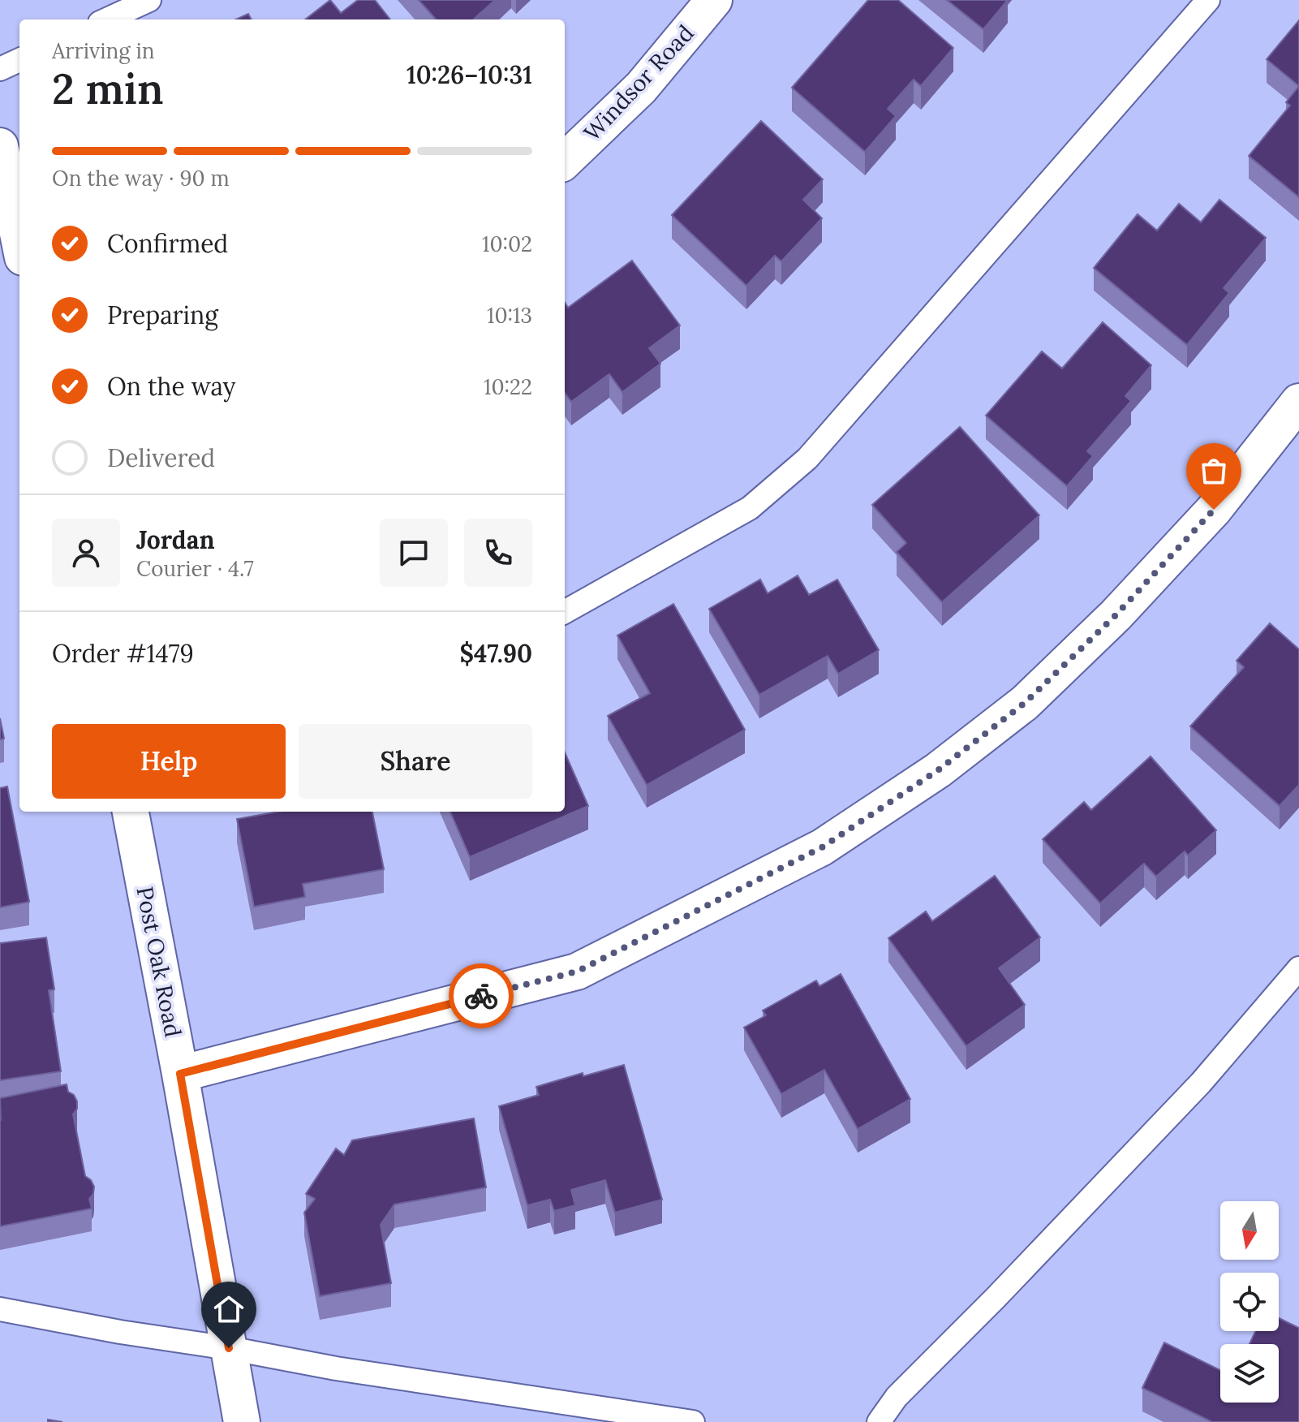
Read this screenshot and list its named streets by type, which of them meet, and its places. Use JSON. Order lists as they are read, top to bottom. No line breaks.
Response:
{"streets":{"street":["Windsor Road","Post Oak Road"]},"north":"bottom","page":{"heading":["2 min","Arriving in","10:26–10:31"],"panel":["Jordan","Courier · 4.7","Order #1479","$47.90"],"bar":"On the way · 90 m","list":[["Confirmed","10:02"],["Preparing","10:13"],["On the way","10:22"],"Delivered"],"buttons":["Help","Share"]}}
